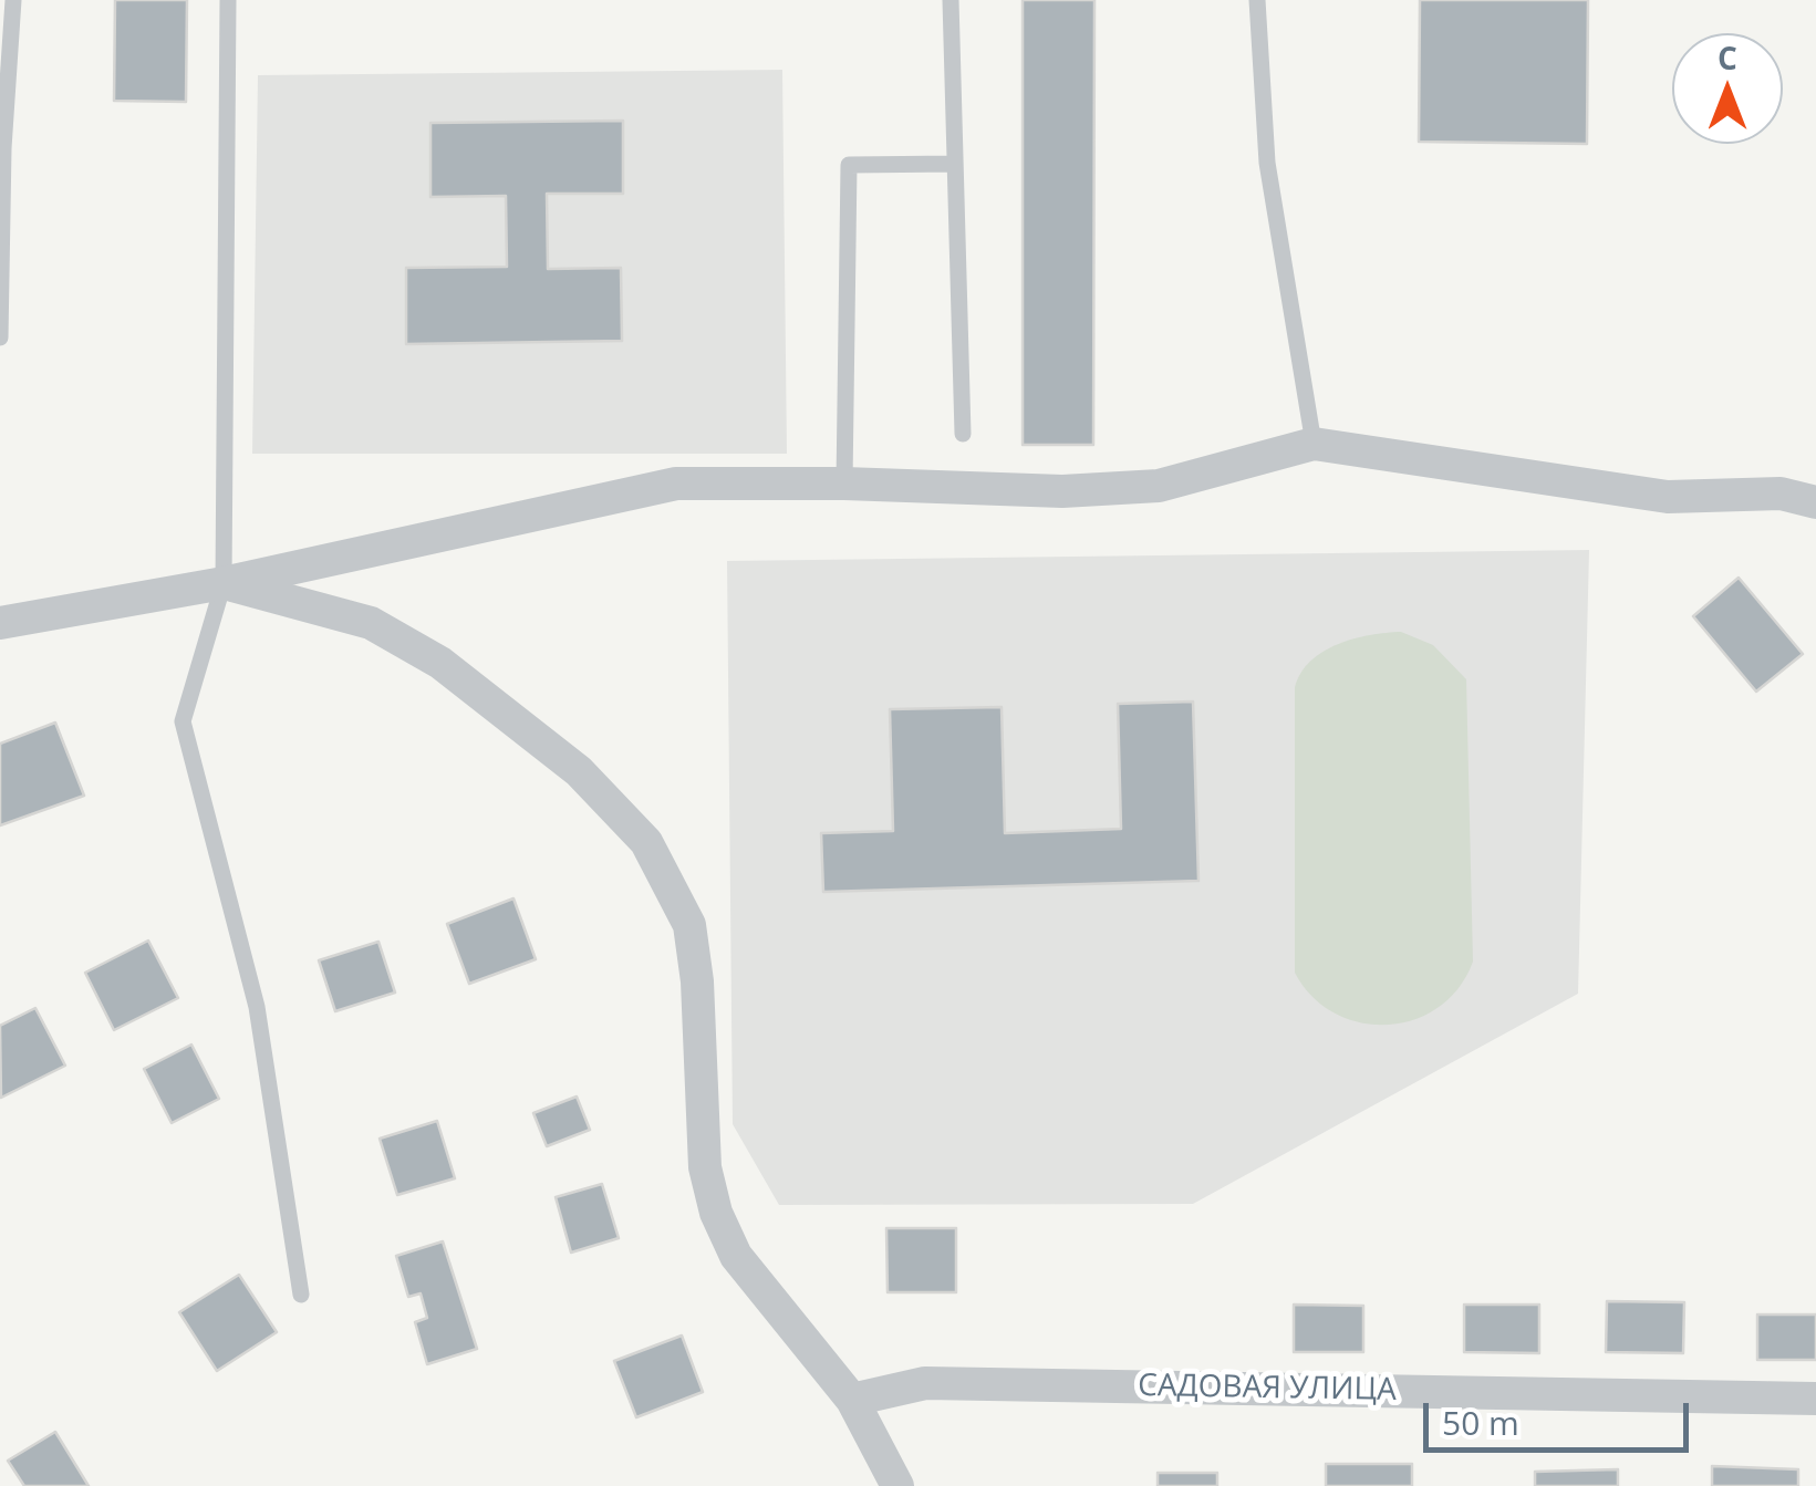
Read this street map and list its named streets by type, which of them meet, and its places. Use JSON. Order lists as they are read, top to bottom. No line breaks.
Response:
{"streets":{"street":["САДОВАЯ УЛИЦА"]},"scale_bar":"50 m","north":"top"}
